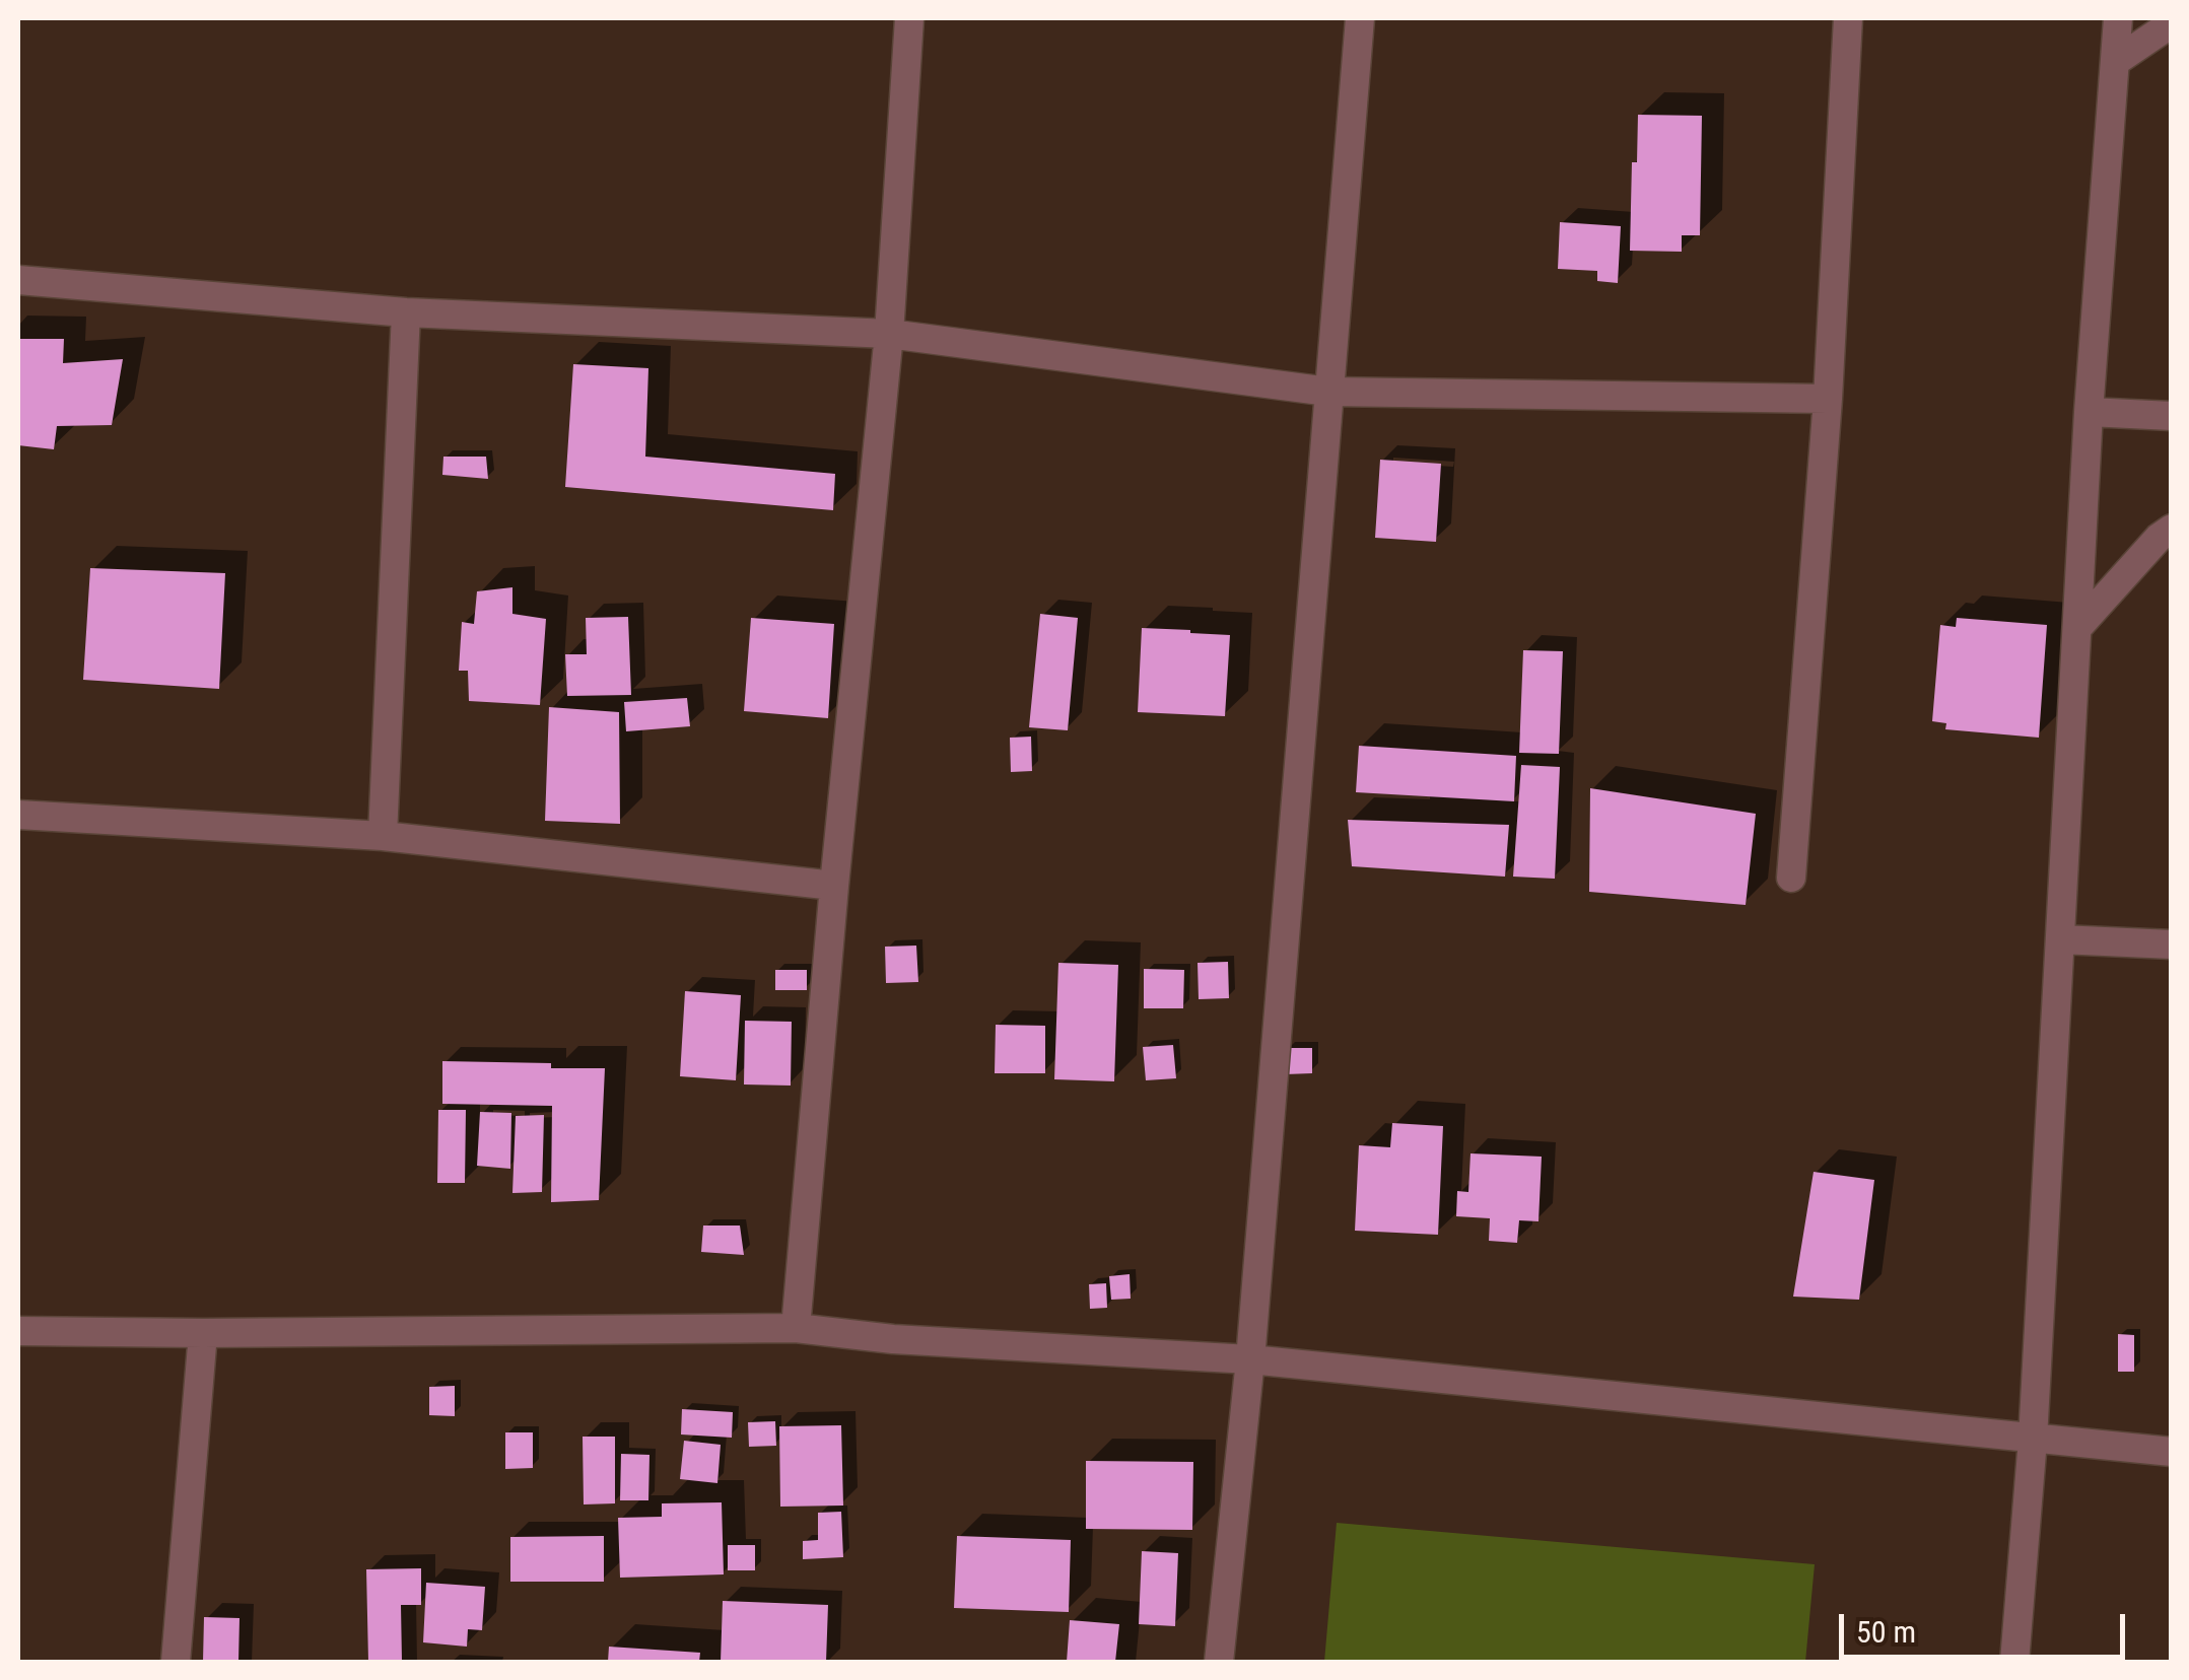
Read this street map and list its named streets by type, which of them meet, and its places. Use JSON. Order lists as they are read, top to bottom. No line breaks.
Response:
{"scale_bar":"50 m"}
